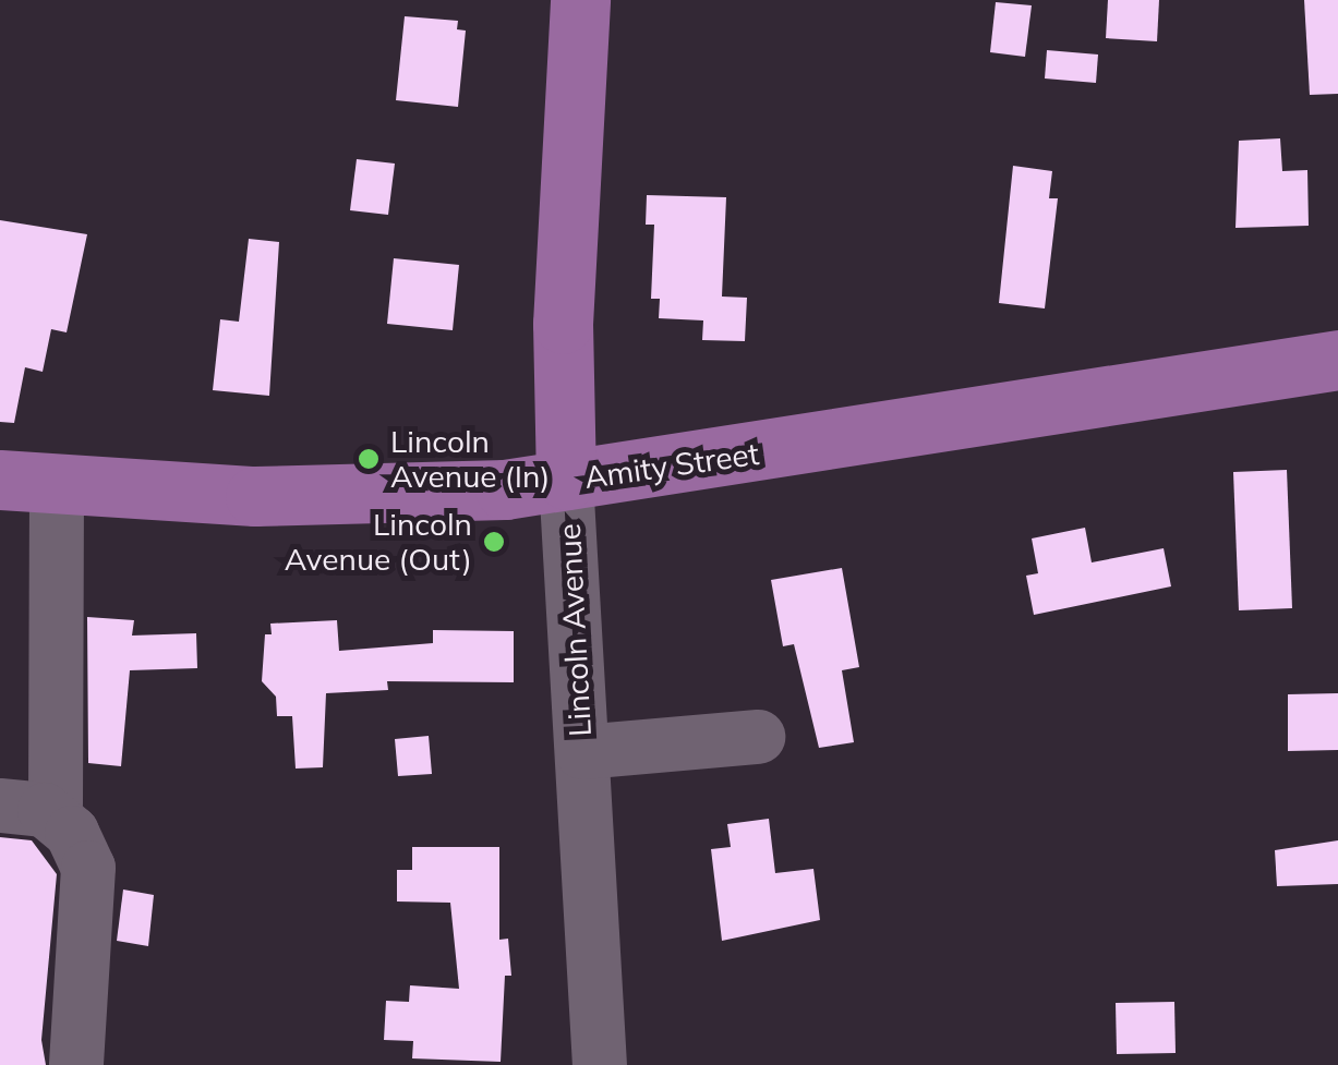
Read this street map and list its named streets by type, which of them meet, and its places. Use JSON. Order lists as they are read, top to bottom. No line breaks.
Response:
{"streets":{"main road":["Amity Street","Lincoln Avenue"]},"crossings":[["Amity Street","Lincoln Avenue"]],"places":["Lincoln Avenue (In)","Lincoln Avenue (Out)"]}
